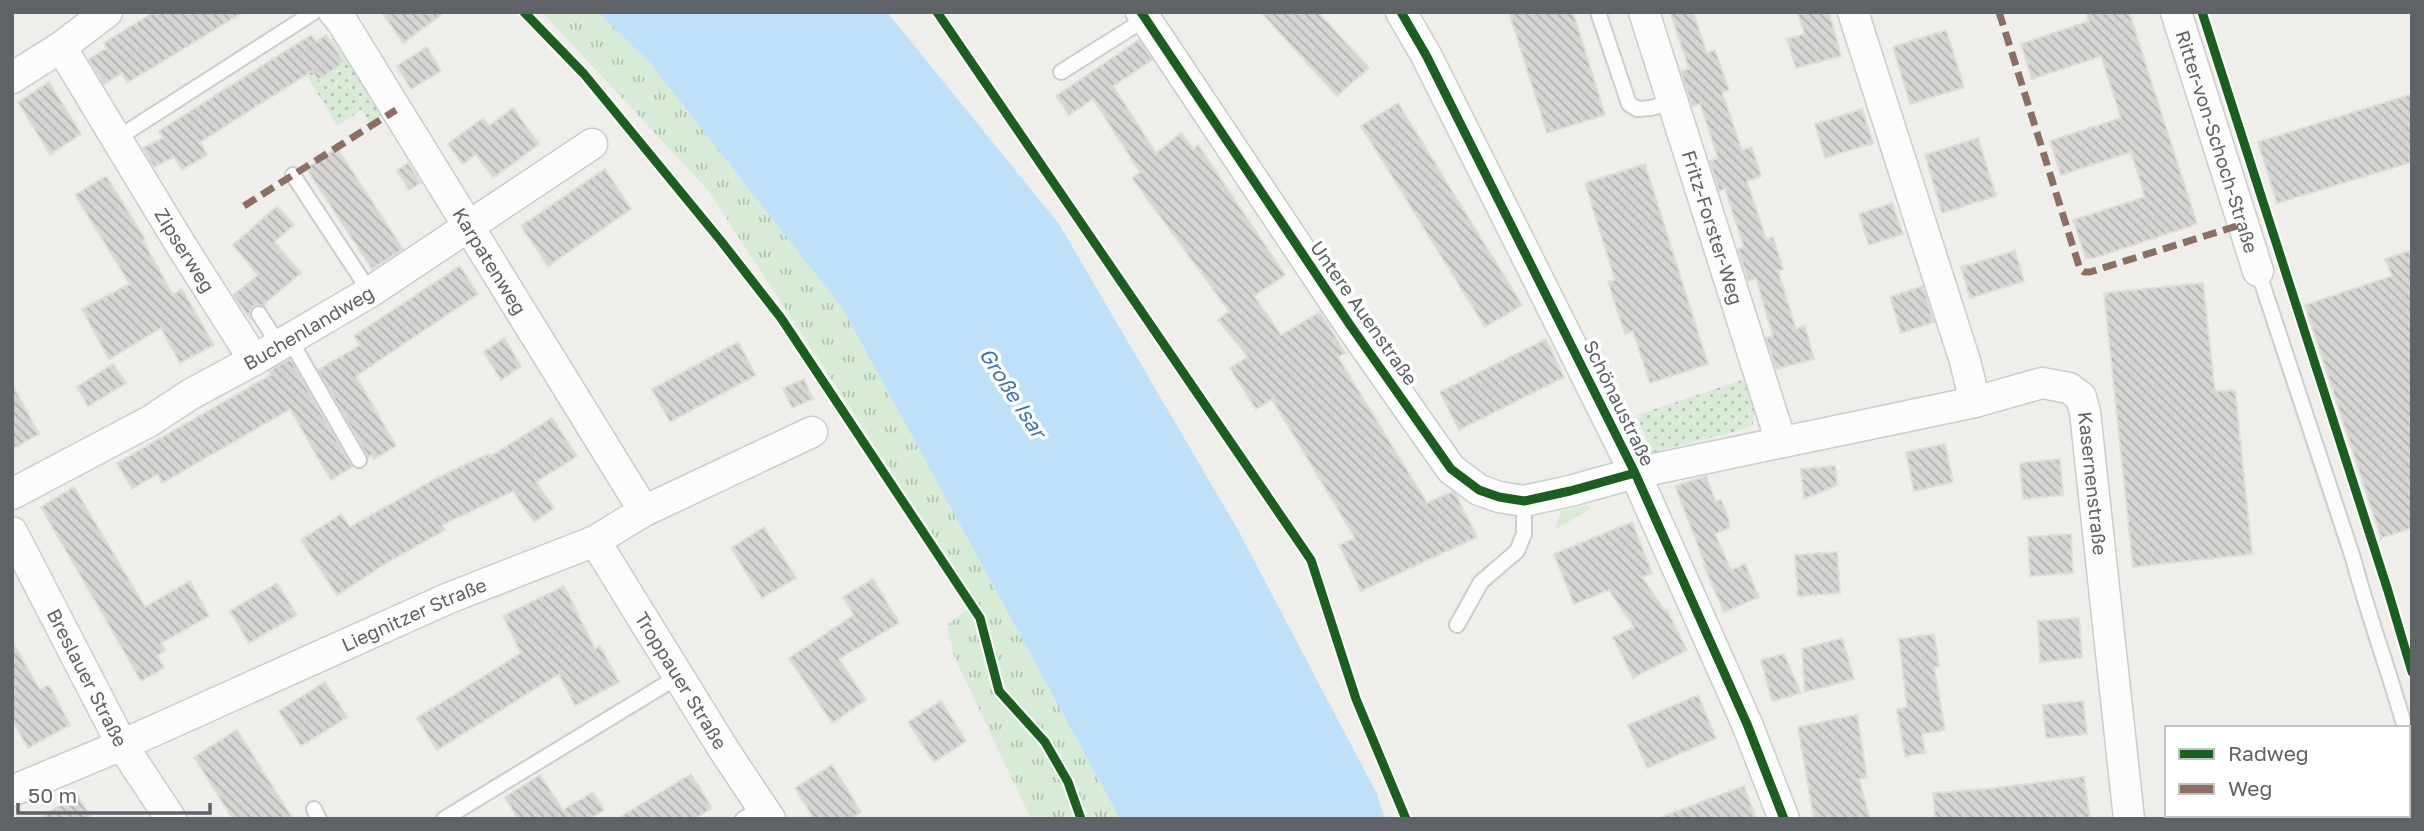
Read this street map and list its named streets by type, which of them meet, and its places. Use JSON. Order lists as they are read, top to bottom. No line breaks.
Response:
{"streets":{"street":["Ritter-von-Schoch-Straße","Fritz-Forster-Weg","Zipserweg","Karpatenweg","Untere Auenstraße","Buchenlandweg","Schönaustraße","Kasernenstraße","Liegnitzer Straße","Breslauer Straße","Troppauer Straße"]},"crossings":[["Fritz-Forster-Weg","Kasernenstraße"],["Zipserweg","Buchenlandweg"],["Karpatenweg","Buchenlandweg"],["Karpatenweg","Liegnitzer Straße"],["Untere Auenstraße","Schönaustraße"],["Untere Auenstraße","Kasernenstraße"],["Schönaustraße","Kasernenstraße"],["Liegnitzer Straße","Breslauer Straße"],["Liegnitzer Straße","Troppauer Straße"]],"water":["Große Isar"],"legend":["Radweg","Weg"],"scale_bar":"50 m"}
